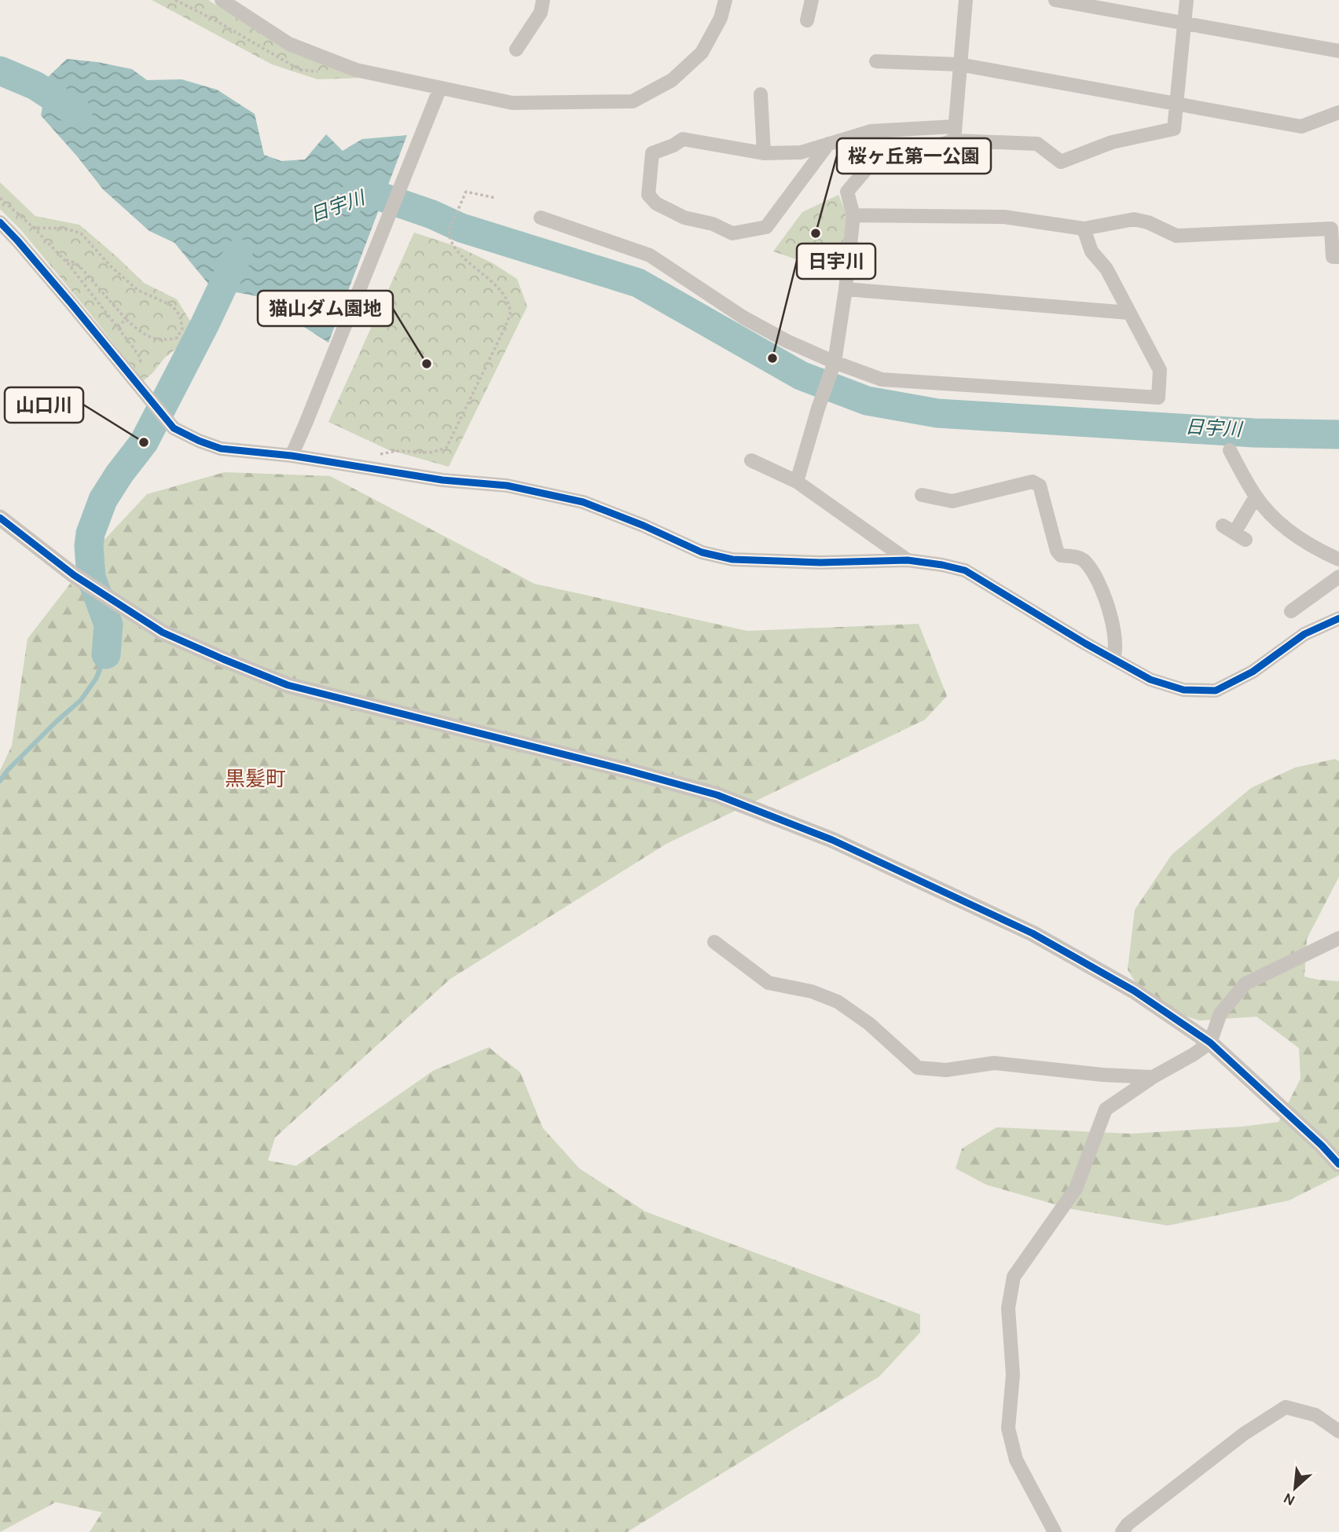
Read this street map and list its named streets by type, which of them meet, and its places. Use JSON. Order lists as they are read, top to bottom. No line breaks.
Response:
{"districts":["黒髪町"],"water":["日宇川"],"places":["桜ヶ丘第一公園","日宇川","猫山ダム園地","山口川"],"north":"bottom left"}
